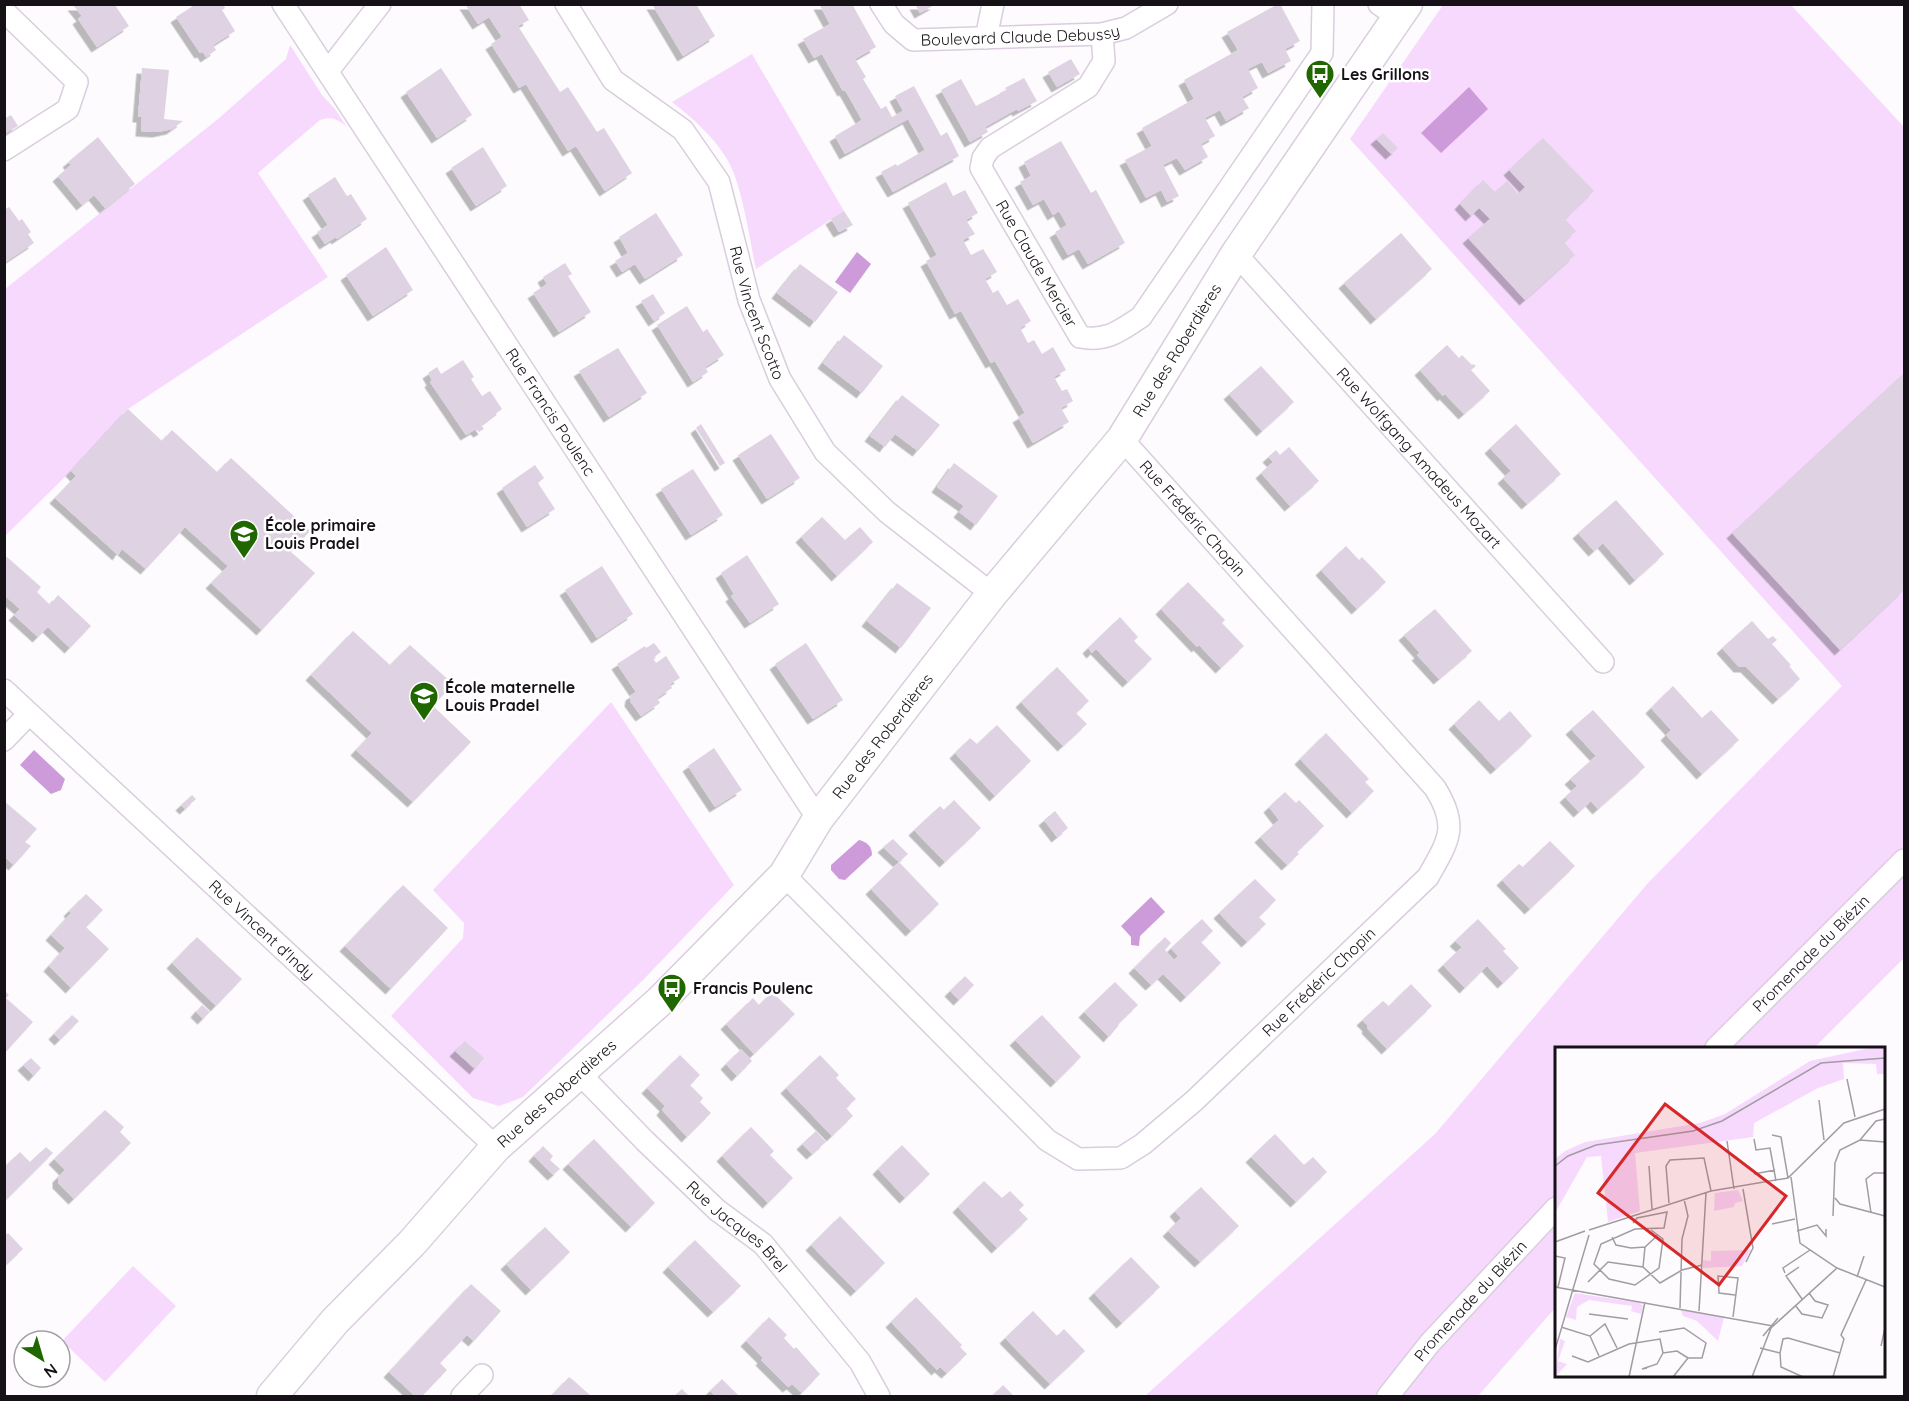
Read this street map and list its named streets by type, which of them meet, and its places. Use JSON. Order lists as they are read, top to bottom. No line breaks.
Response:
{"streets":{"street":["Boulevard Claude Debussy","Rue Claude Mercier","Rue Vincent Scotto","Rue des Roberdières","Rue Francis Poulenc","Rue Wolfgang Amadeus Mozart","Rue Frédéric Chopin","Rue Vincent d'Indy","Promenade du Biézin","Rue Jacques Brel"]},"crossings":[["Boulevard Claude Debussy","Rue Claude Mercier"],["Rue Vincent Scotto","Rue des Roberdières"],["Rue des Roberdières","Rue Francis Poulenc"],["Rue des Roberdières","Rue Wolfgang Amadeus Mozart"],["Rue des Roberdières","Rue Frédéric Chopin"],["Rue des Roberdières","Rue Vincent d'Indy"],["Rue des Roberdières","Rue Jacques Brel"]],"places":{"bus stop":["Les Grillons","Francis Poulenc"],"school or university":["École primaire Louis Pradel","École maternelle Louis Pradel"]},"north":"bottom right"}
